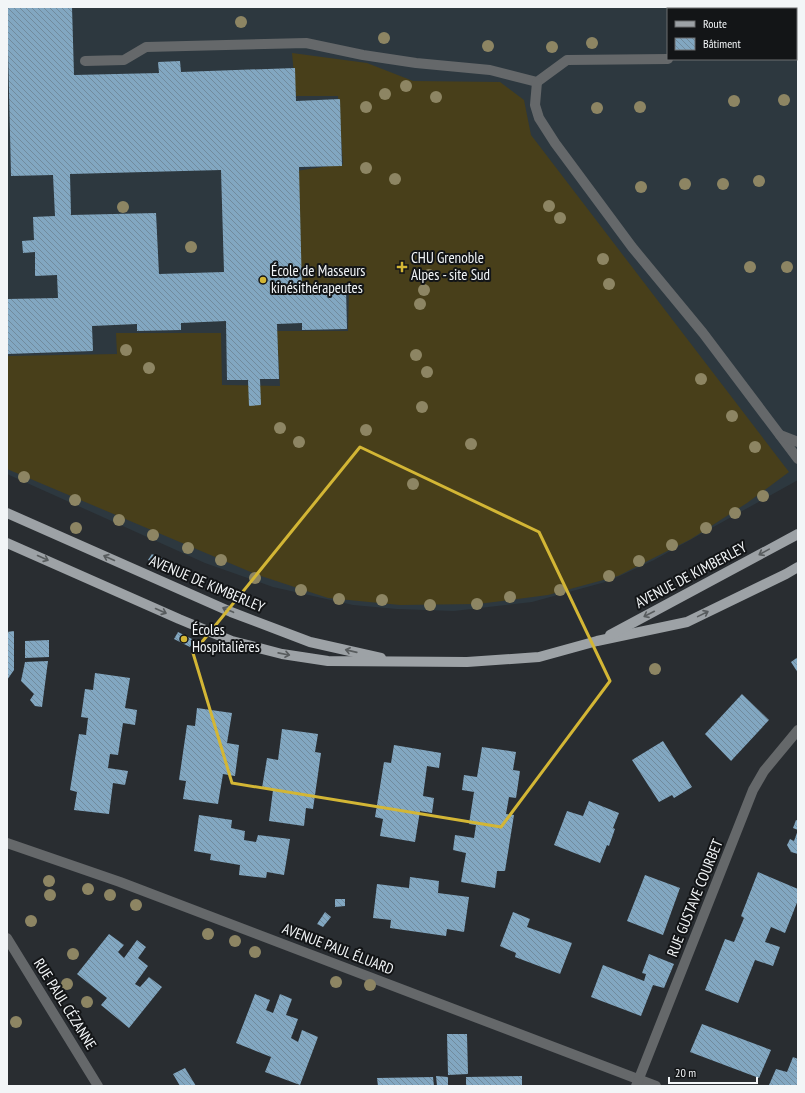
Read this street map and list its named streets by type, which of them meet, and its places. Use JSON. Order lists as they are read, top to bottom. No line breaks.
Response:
{"streets":{"main road":["AVENUE DE KIMBERLEY"],"street":["RUE GUSTAVE COURBET","AVENUE PAUL ÉLUARD","RUE PAUL CÉZANNE"]},"crossings":[["RUE GUSTAVE COURBET","AVENUE PAUL ÉLUARD"]],"places":{"health":["CHU Grenoble Alpes - site Sud"],"other":["École de Masseurs kinésithérapeutes","Écoles Hospitalières"]},"legend":["Route","Bâtiment"],"scale_bar":"20 m"}
